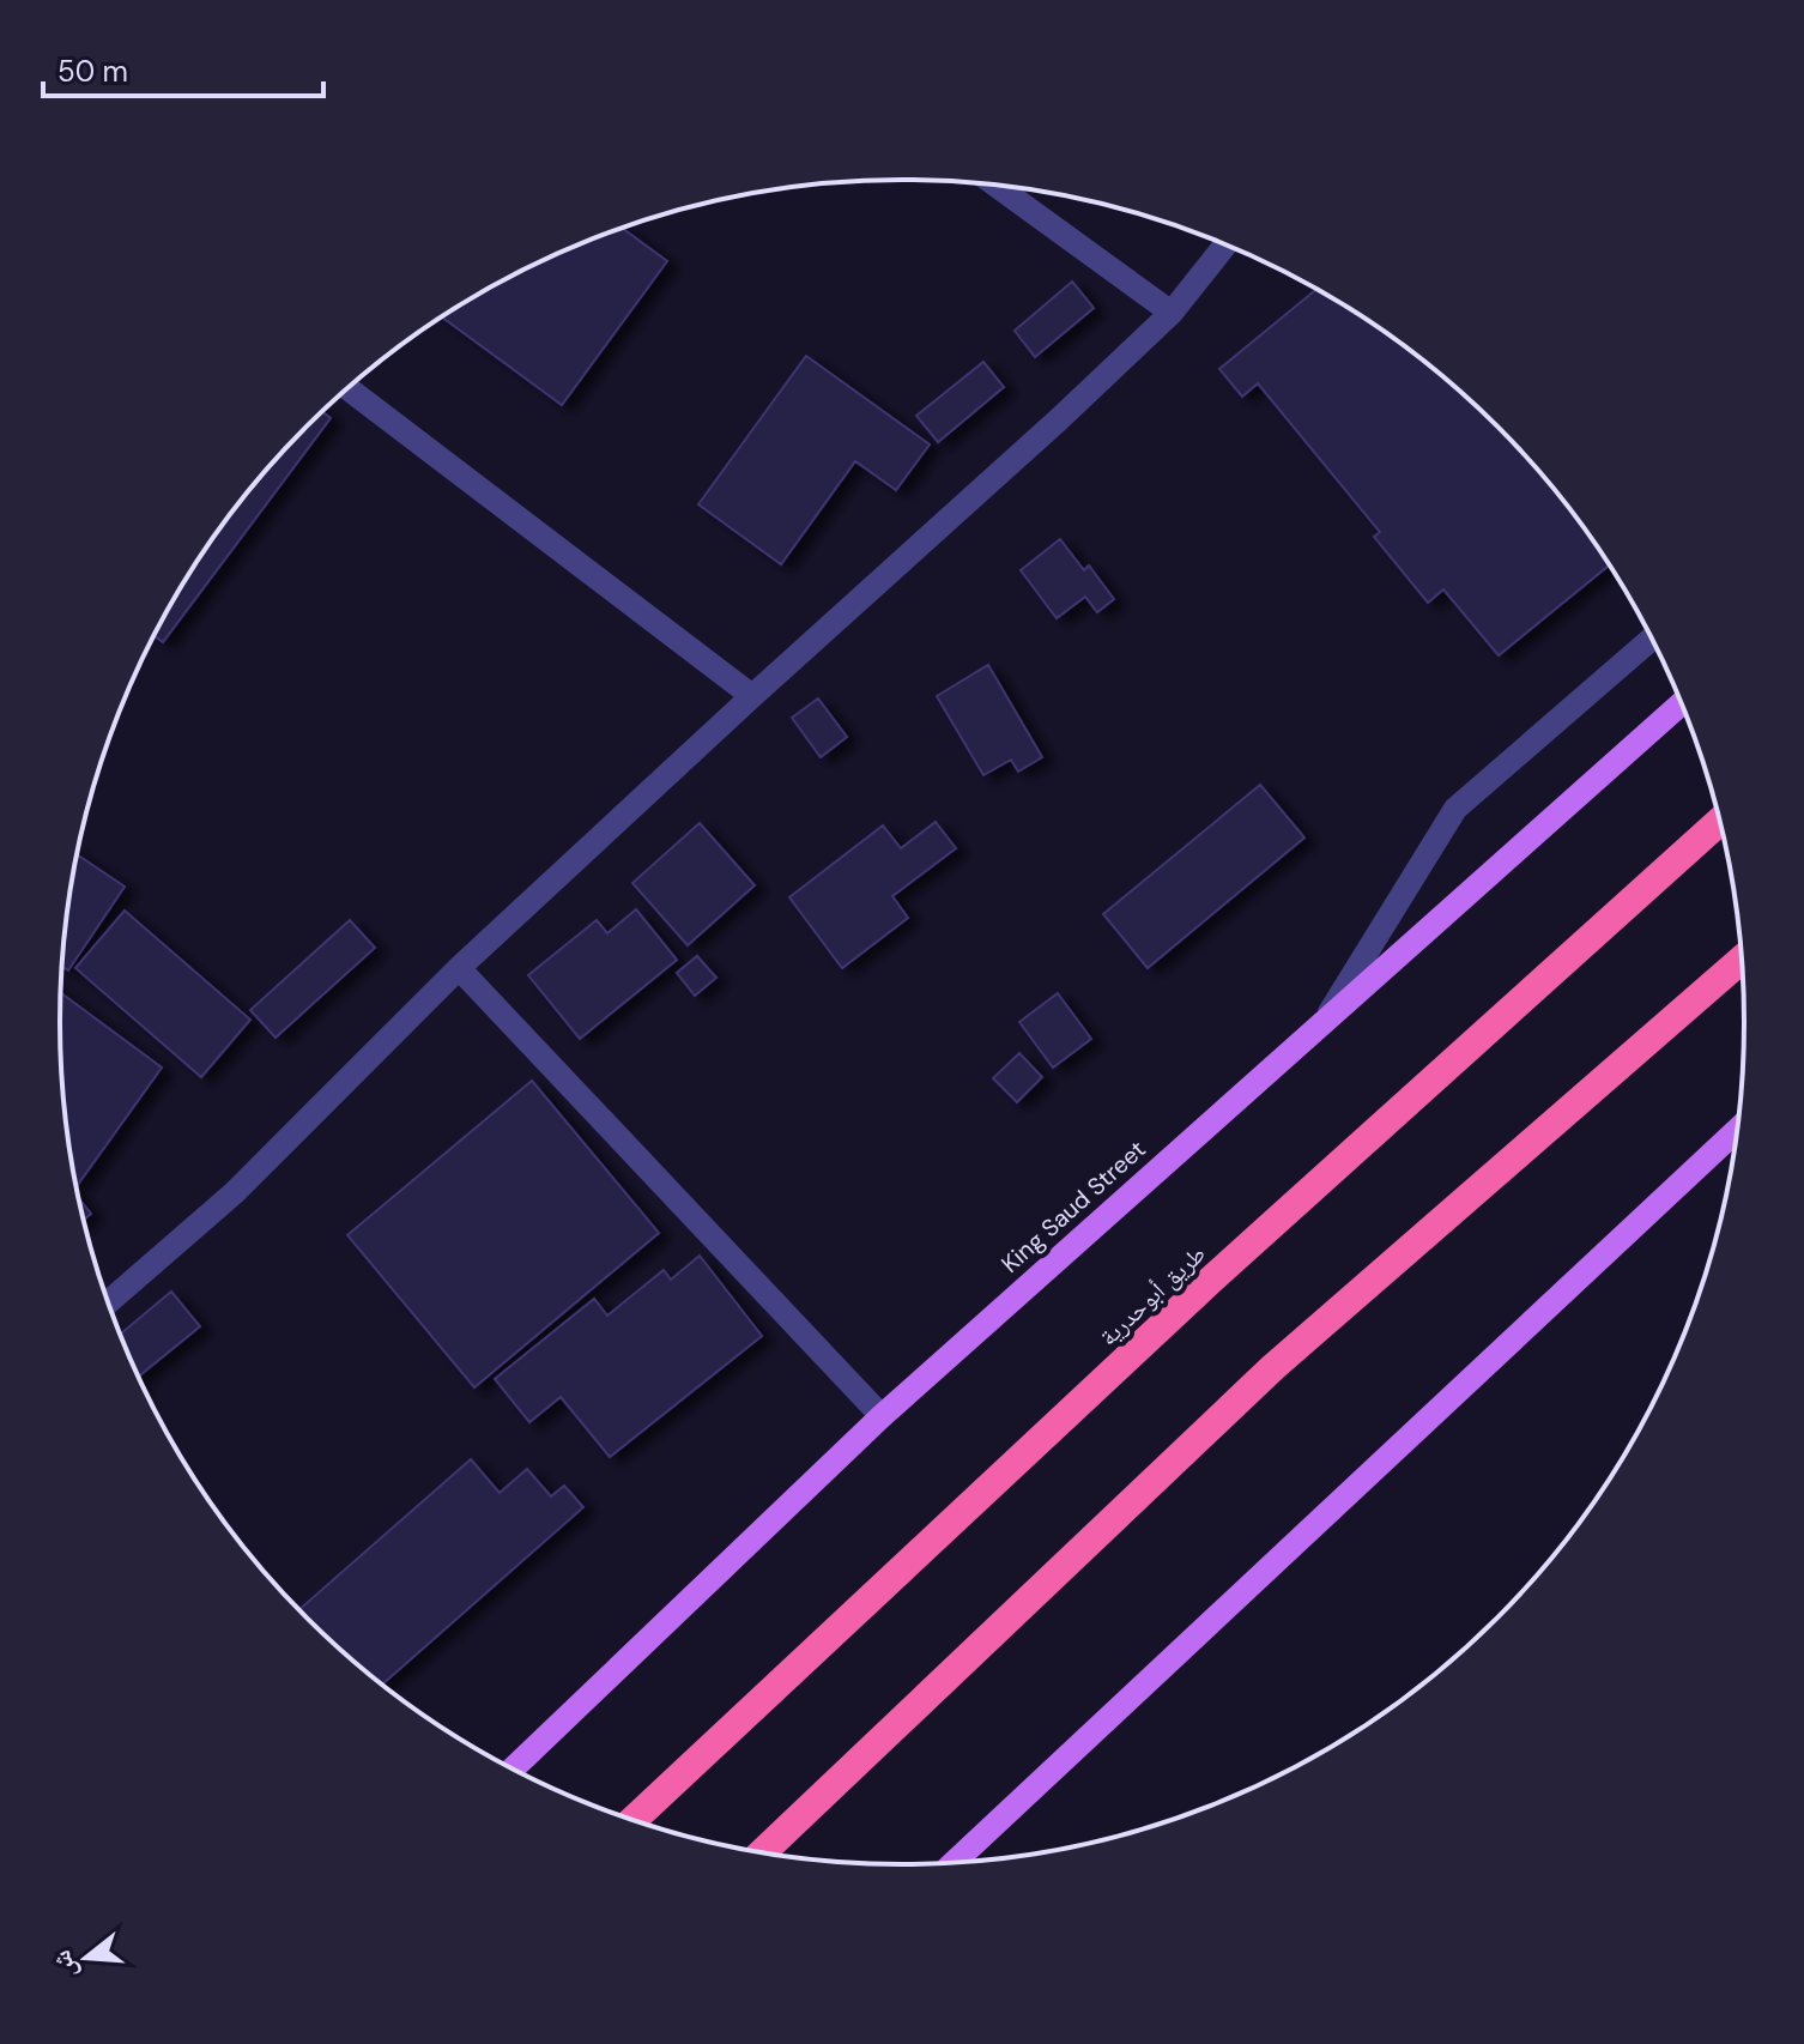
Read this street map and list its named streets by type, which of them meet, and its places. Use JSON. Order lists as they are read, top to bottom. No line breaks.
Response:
{"streets":{"highway":["طريق أبوحدرية"],"main road":["King Saud Street"]},"scale_bar":"50 m","north":"left"}
